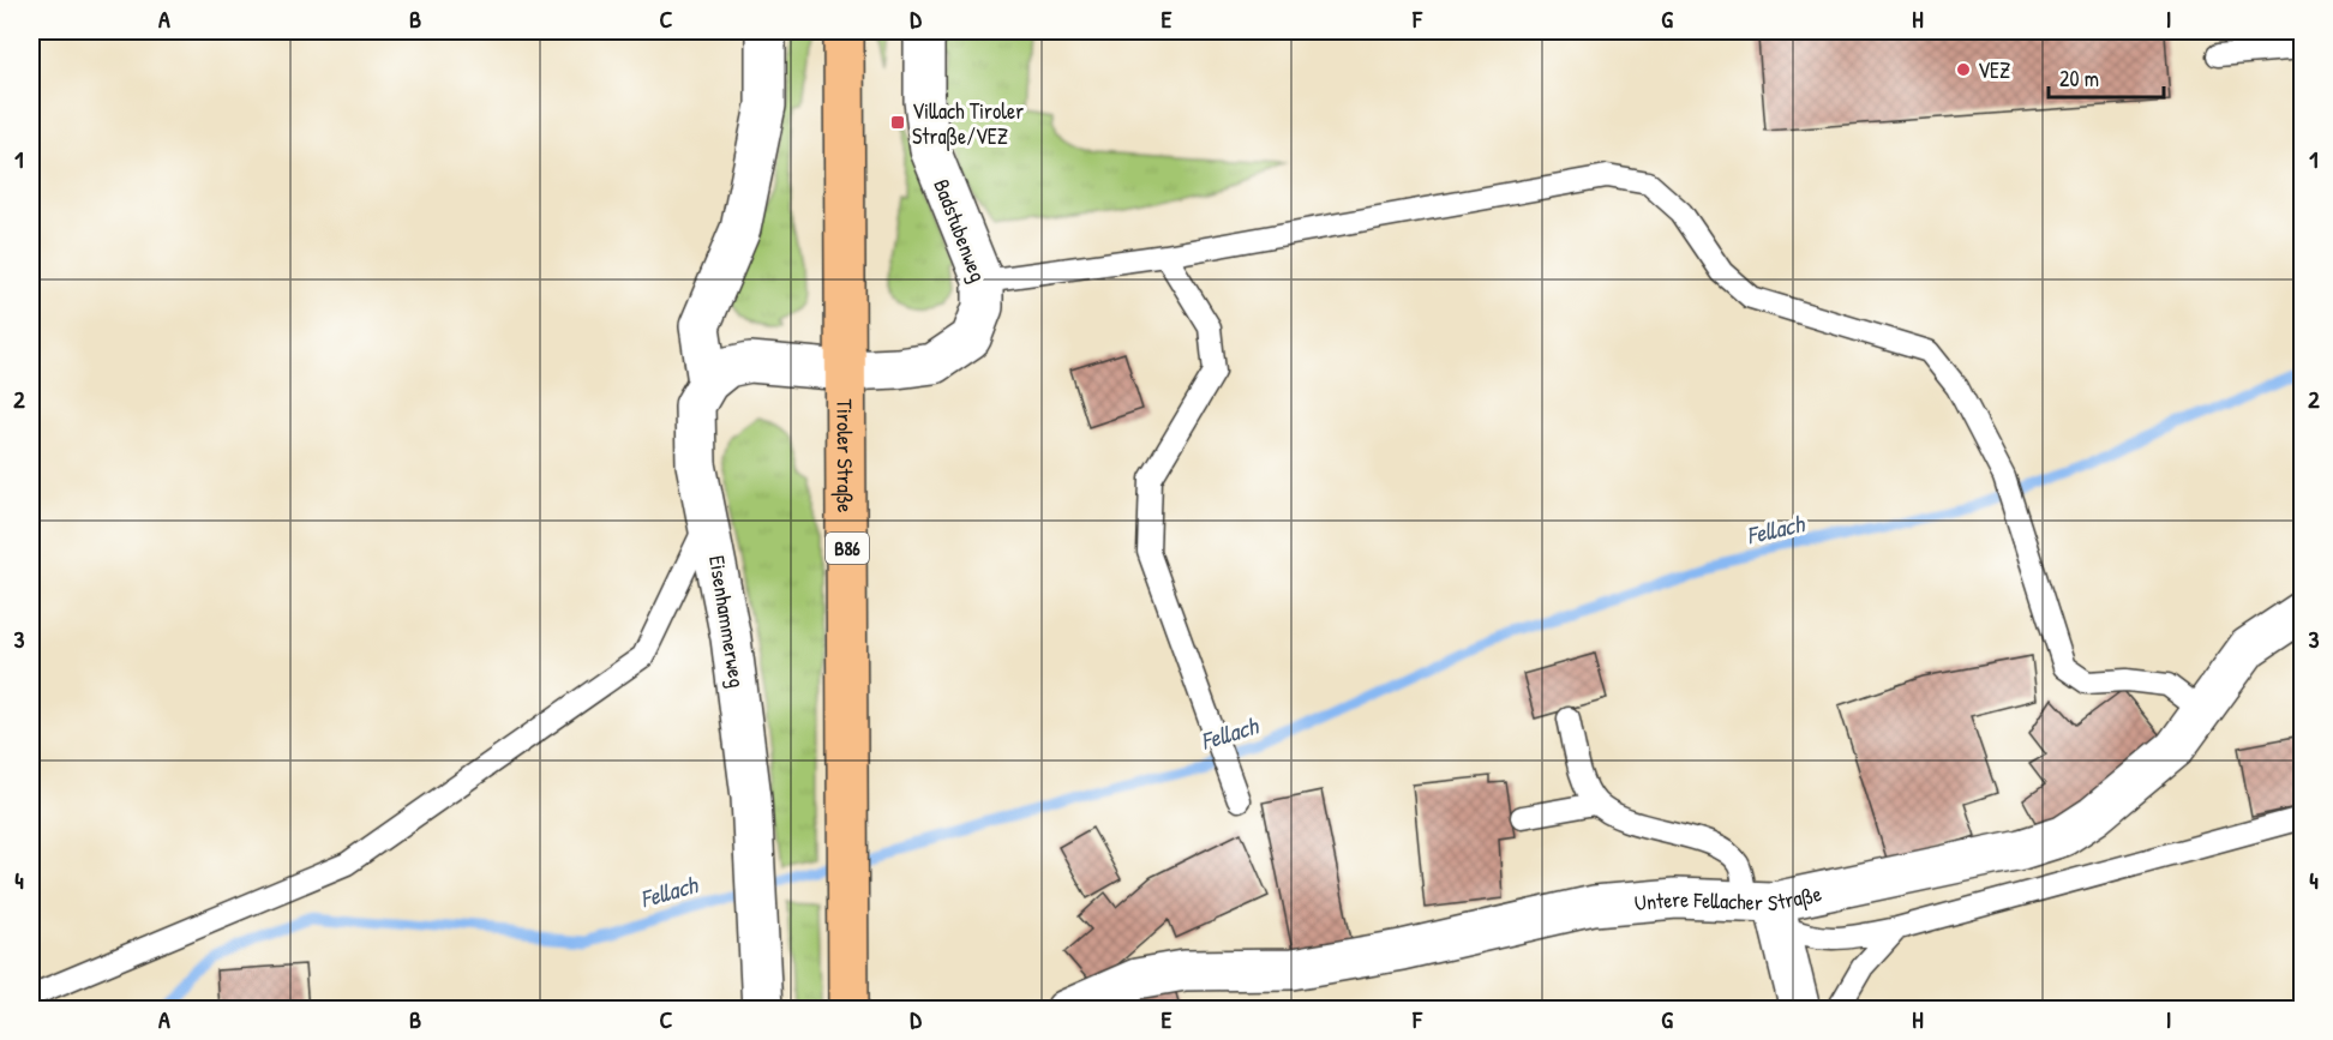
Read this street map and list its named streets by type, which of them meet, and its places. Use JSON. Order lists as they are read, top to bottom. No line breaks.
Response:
{"streets":{"main road":["Tiroler Straße","B86"],"street":["Badstubenweg","Eisenhammerweg","Untere Fellacher Straße"]},"crossings":[["Badstubenweg","Tiroler Straße"]],"water":["Fellach"],"places":{"other":["VEZ"],"transit":["Villach Tiroler Straße/VEZ"]},"scale_bar":"20 m","grid":{"columns":["A","B","C","D","E","F","G","H","I"],"rows":["1","2","3","4"]}}
